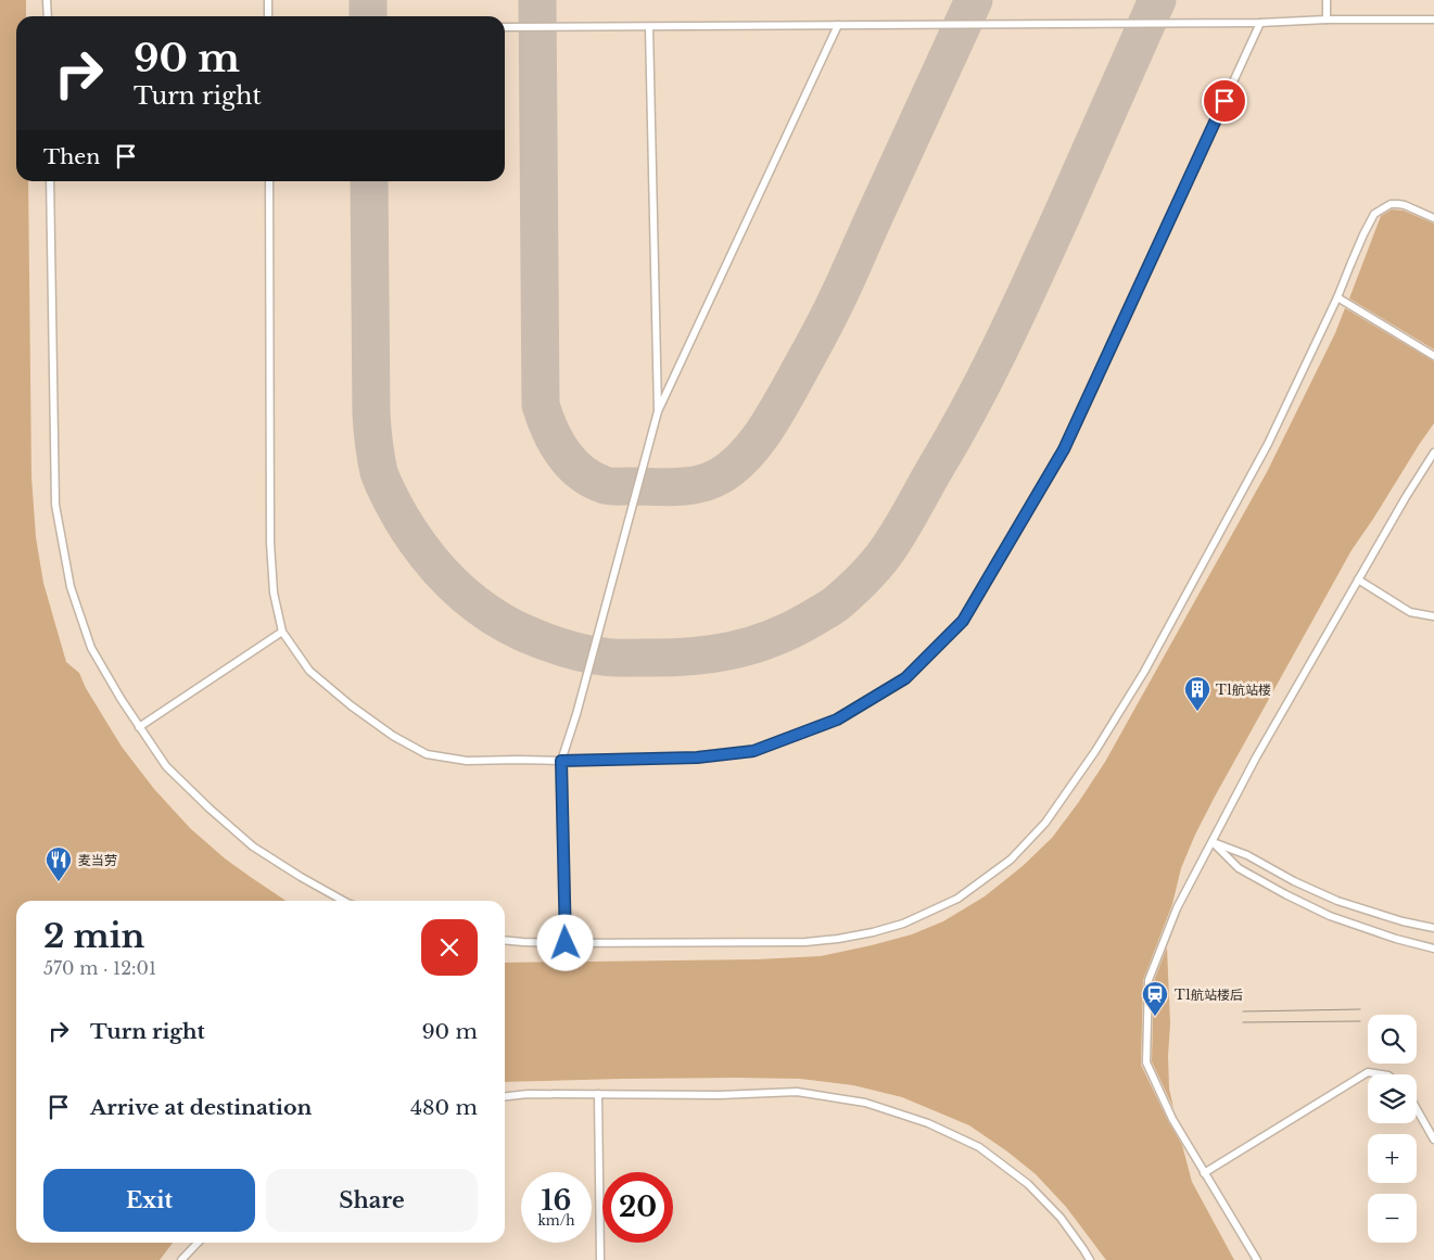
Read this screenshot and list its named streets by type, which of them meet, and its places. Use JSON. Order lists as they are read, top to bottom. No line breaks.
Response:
{"places":{"building":["T1航站楼"],"restaurant":["麦当劳"],"station":["T1航站楼后"]},"page":{"turn":["90 m","Turn right"],"then":"Then","heading":["2 min","570 m · 12:01"],"list":[{"name":"Turn right","value":"90 m"},{"name":"Arrive at destination","value":"480 m"}],"map_buttons":["+","−"],"buttons":["Exit","Share"],"speed":"16 km/h","limit":"20"}}
